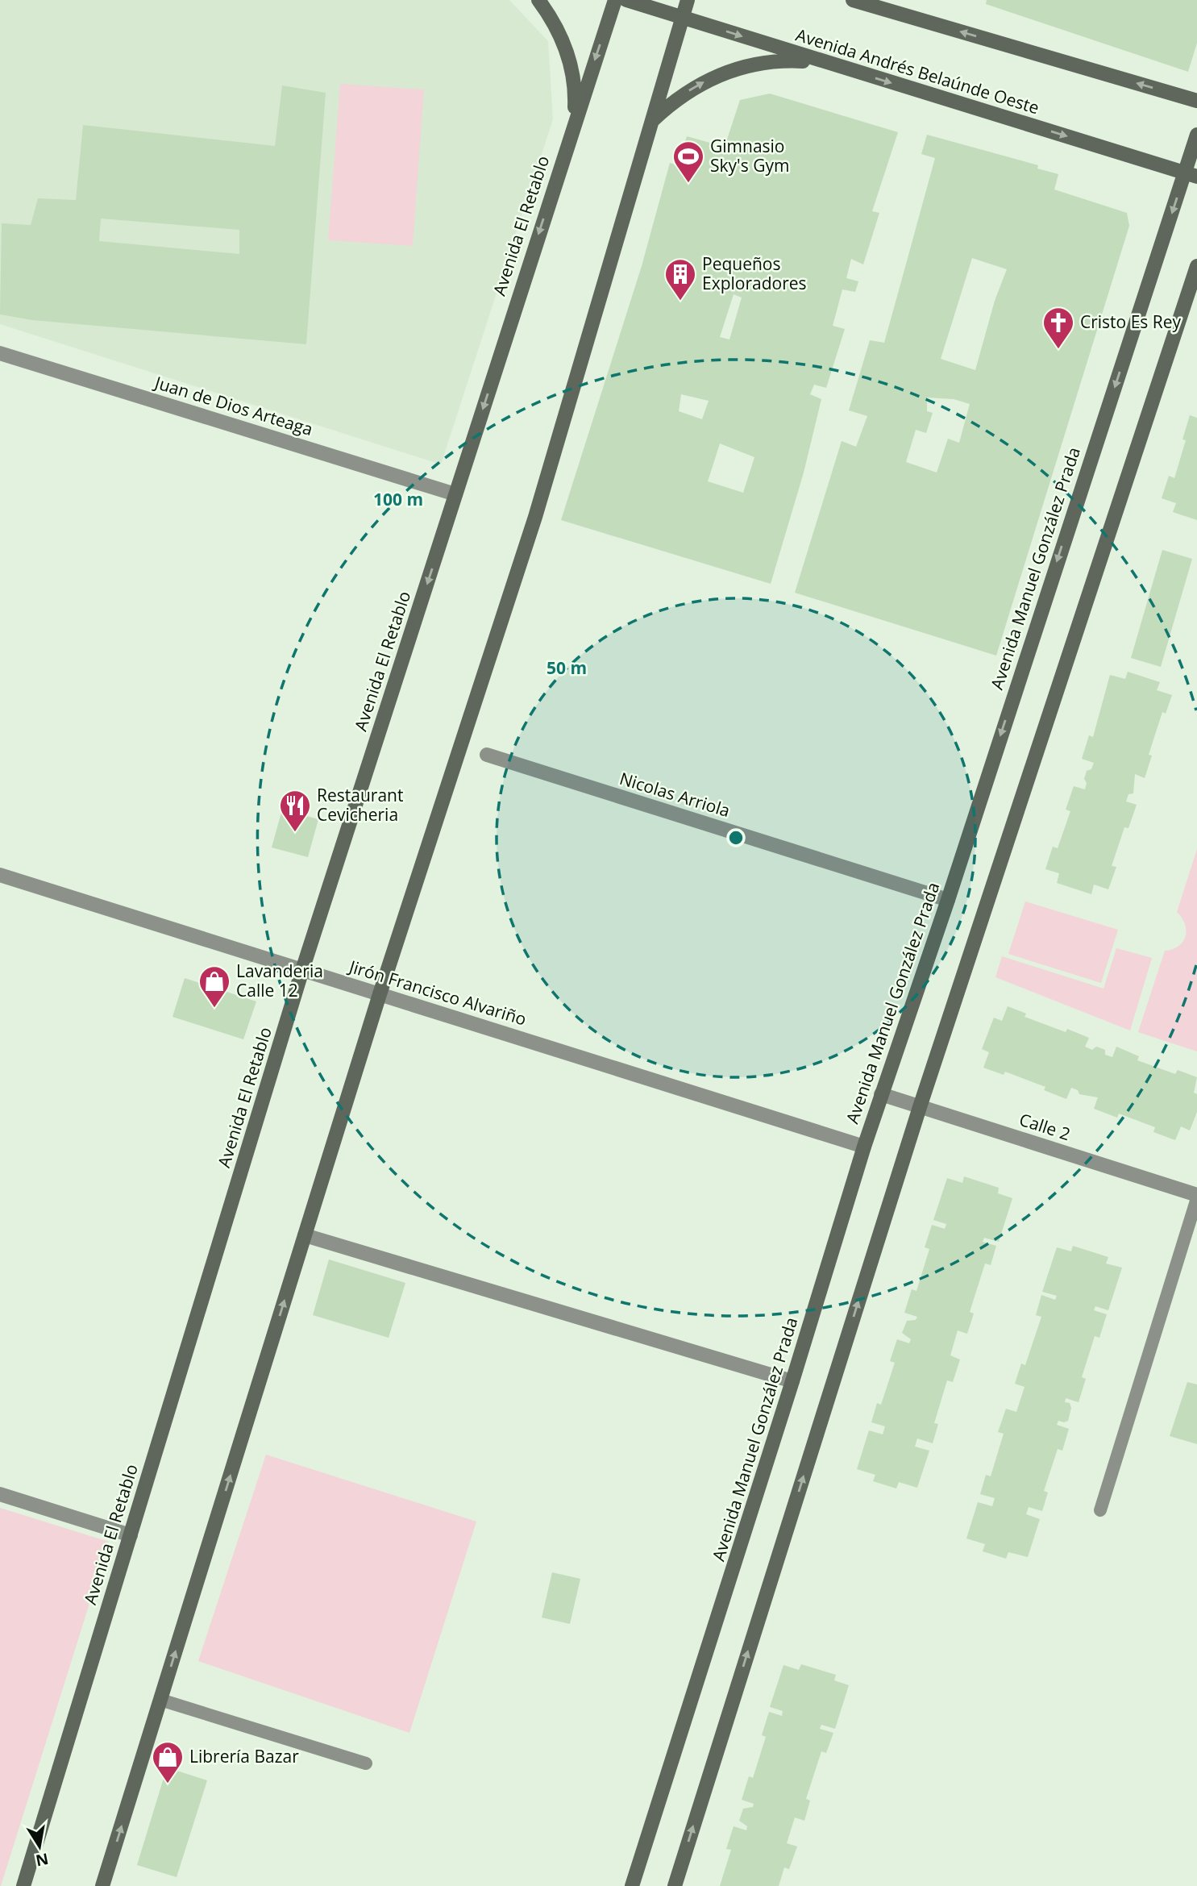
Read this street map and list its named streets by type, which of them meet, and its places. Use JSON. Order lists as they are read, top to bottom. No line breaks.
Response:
{"streets":{"street":["Avenida Andrés Belaúnde Oeste","Avenida El Retablo","Juan de Dios Arteaga","Avenida Manuel González Prada","Nicolas Arriola","Jirón Francisco Alvariño","Calle 2"]},"crossings":[["Avenida Andrés Belaúnde Oeste","Avenida Manuel González Prada"],["Avenida El Retablo","Juan de Dios Arteaga"],["Avenida El Retablo","Jirón Francisco Alvariño"],["Avenida Manuel González Prada","Nicolas Arriola"],["Avenida Manuel González Prada","Jirón Francisco Alvariño"],["Avenida Manuel González Prada","Calle 2"]],"places":{"sports":["Gimnasio Sky's Gym"],"building":["Pequeños Exploradores"],"church":["Cristo Es Rey"],"restaurant":["Restaurant Cevicheria"],"shop":["Lavanderia Calle 12","Librería Bazar"]},"north":"bottom","rings":["100 m","50 m"]}
